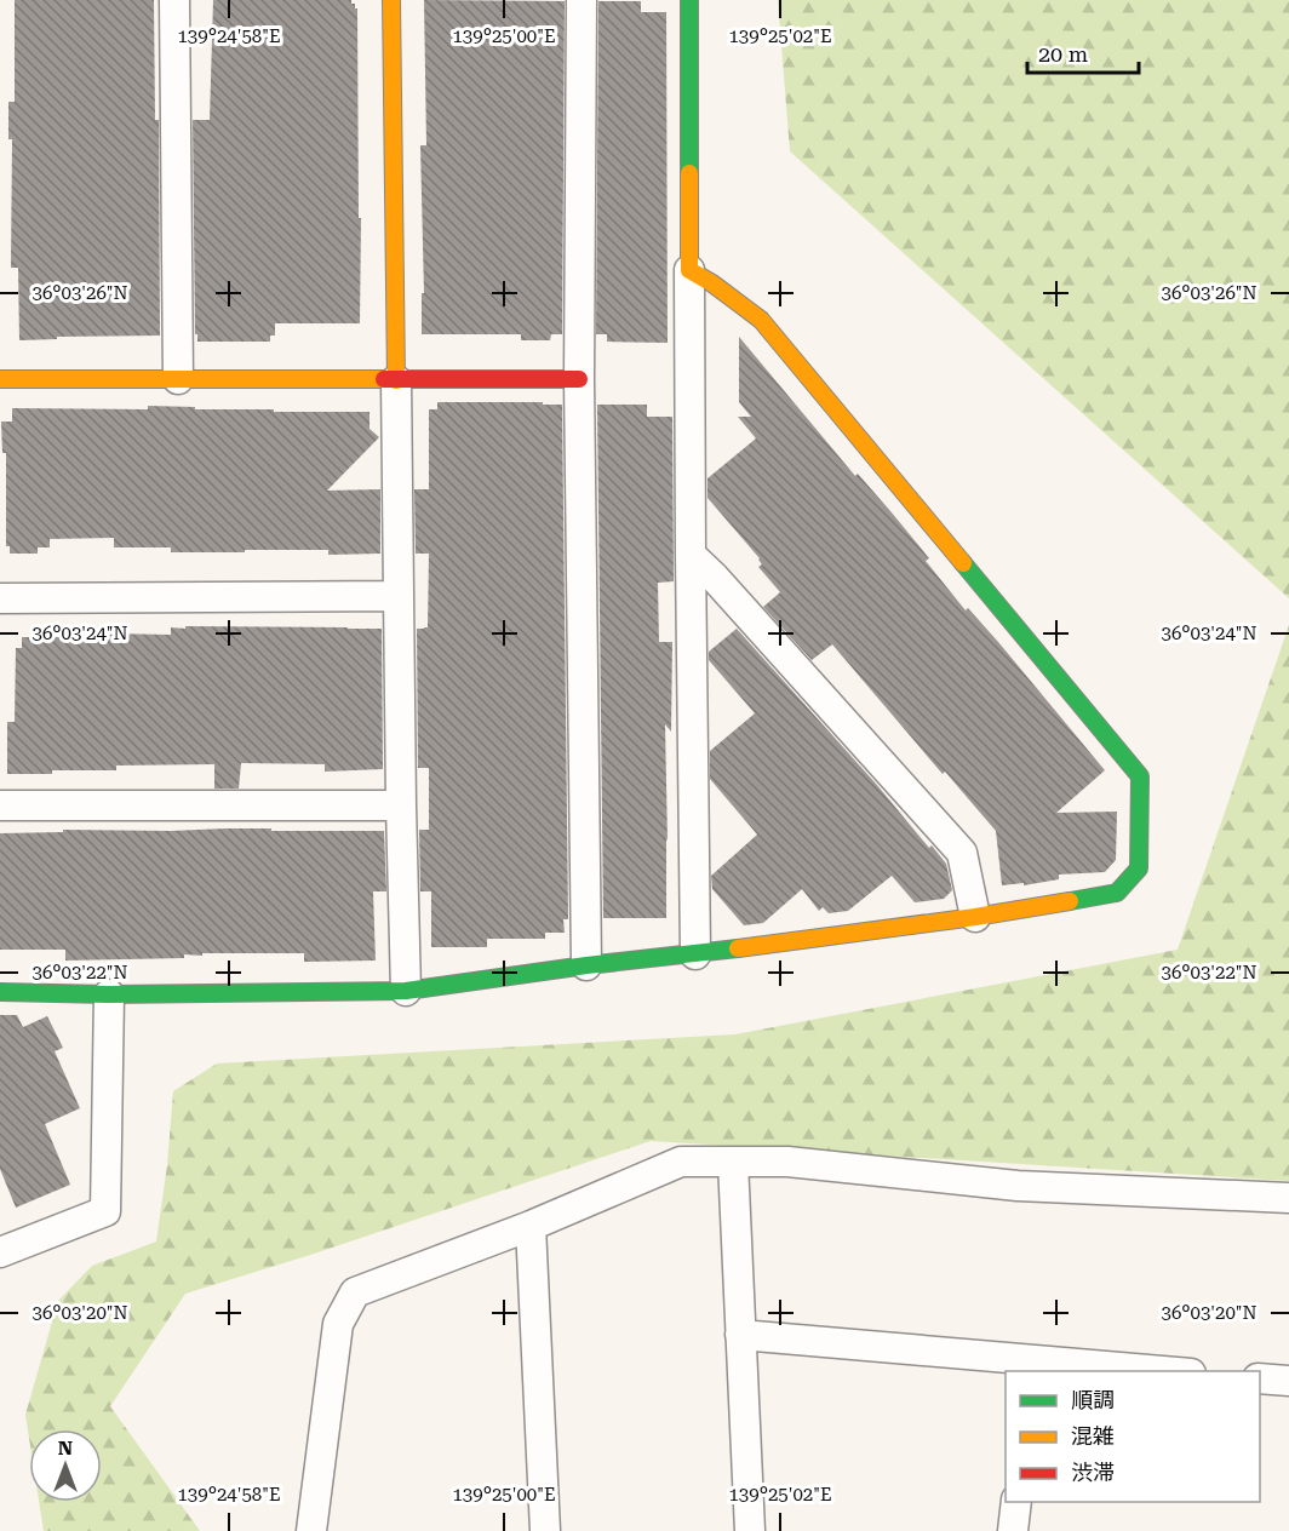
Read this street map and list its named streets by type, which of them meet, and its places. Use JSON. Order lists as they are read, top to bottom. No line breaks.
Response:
{"legend":["順調","混雑","渋滞"],"scale_bar":"20 m","north":"top","coordinates":["139°24'58\"E","139°25'00\"E","139°25'02\"E","36°03'26\"N","36°03'24\"N","36°03'22\"N","36°03'20\"N"]}
